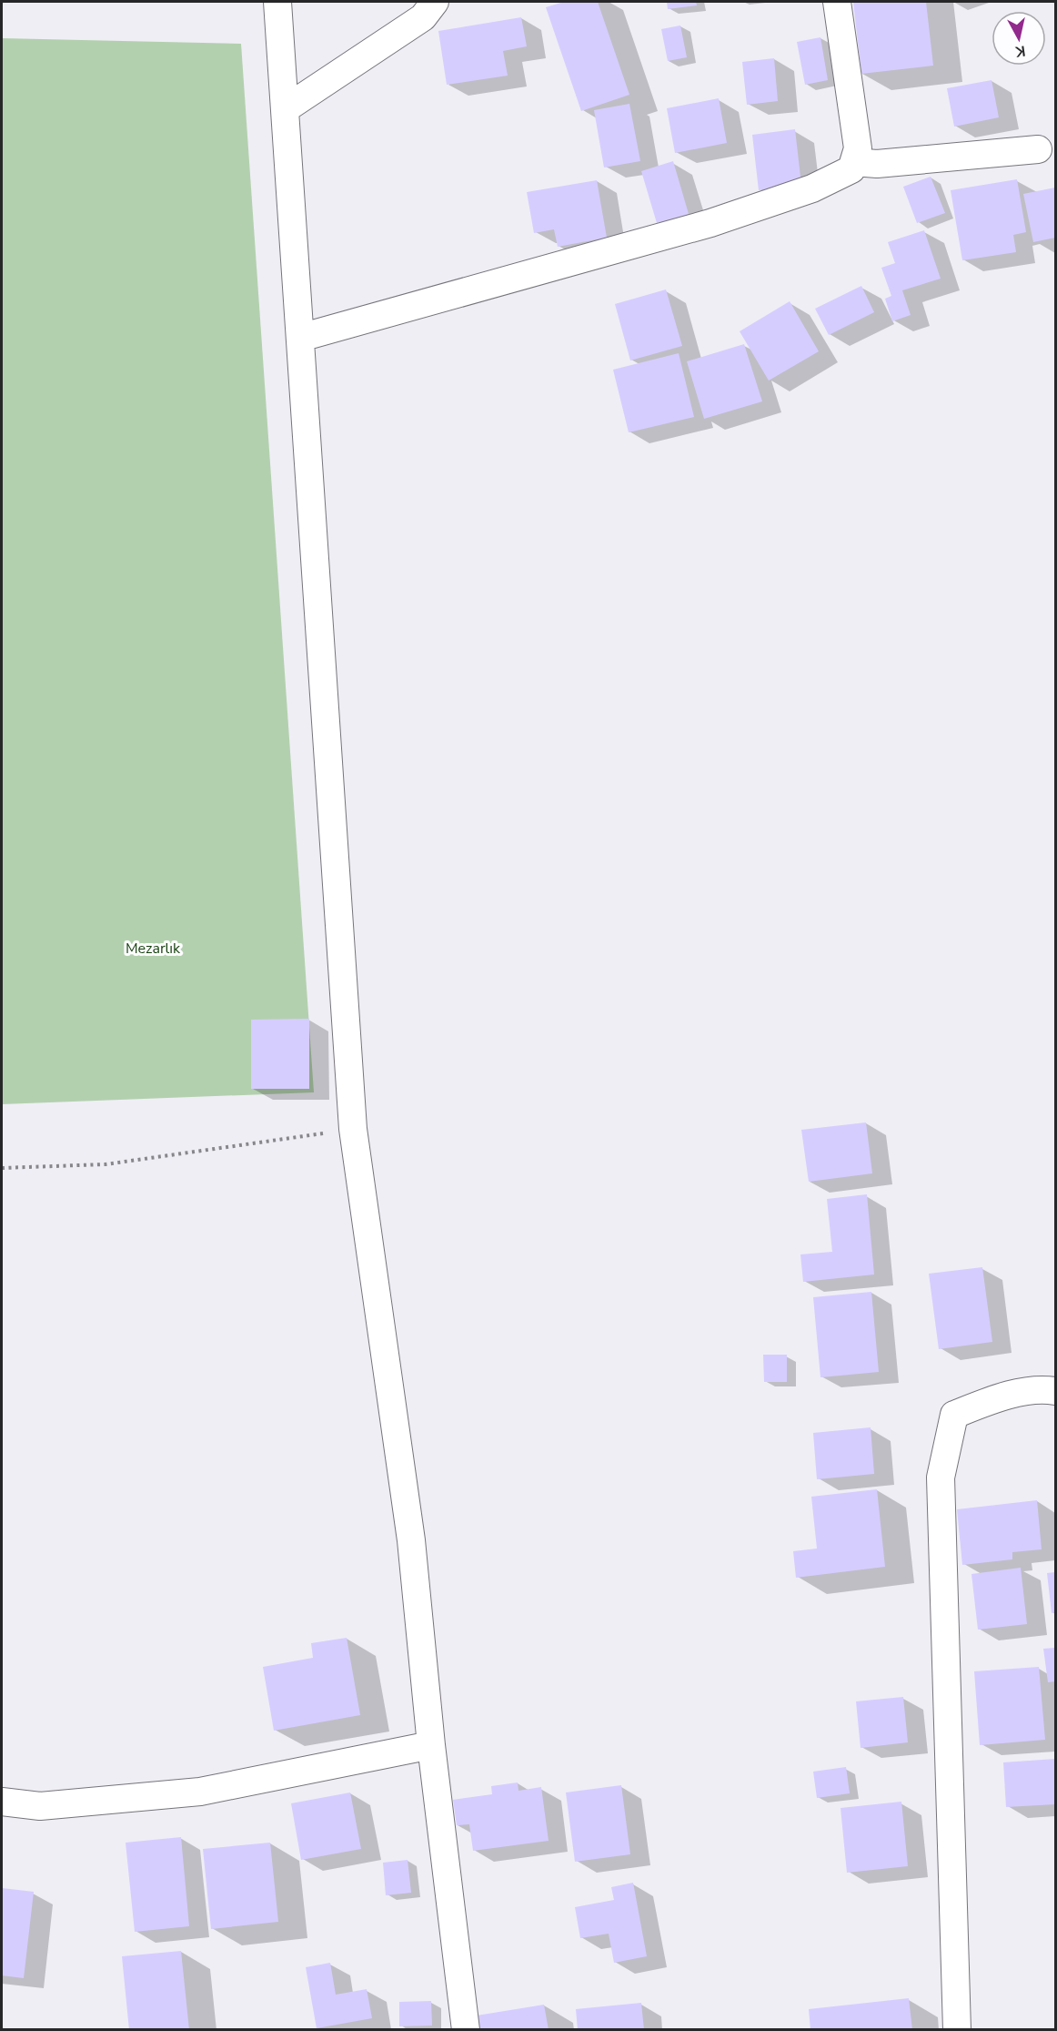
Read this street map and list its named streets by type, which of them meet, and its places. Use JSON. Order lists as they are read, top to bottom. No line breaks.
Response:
{"parks":["Mezarlık"],"north":"bottom"}
